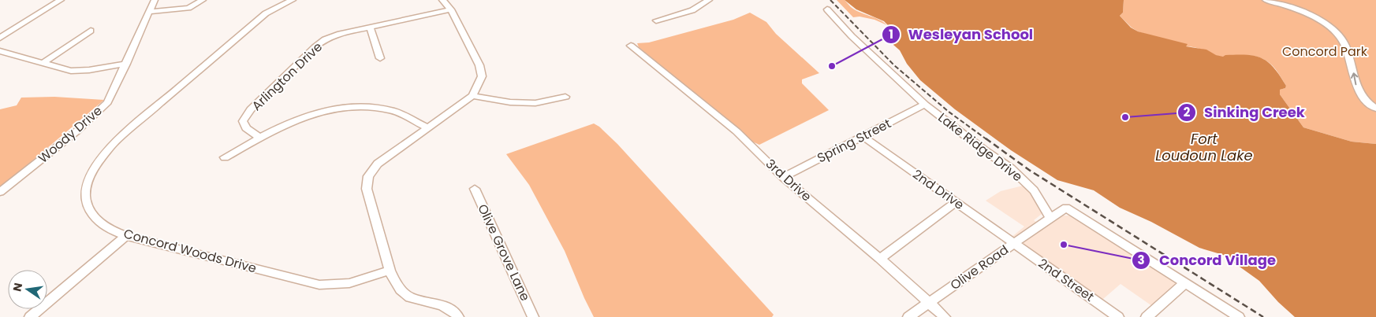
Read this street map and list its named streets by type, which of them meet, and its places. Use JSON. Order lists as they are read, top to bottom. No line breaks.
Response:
{"streets":{"street":["Arlington Drive","Woody Drive","Spring Street","Lake Ridge Drive","3rd Drive","2nd Drive","Concord Woods Drive","Olive Grove Lane","Olive Road","2nd Street"]},"crossings":[["Spring Street","Lake Ridge Drive"],["Spring Street","3rd Drive"],["Spring Street","2nd Drive"],["Lake Ridge Drive","Olive Road"],["3rd Drive","Olive Road"],["2nd Drive","Olive Road"],["2nd Drive","2nd Street"],["Olive Road","2nd Street"]],"water":["Fort Loudoun Lake"],"parks":["Concord Park"],"places":["Wesleyan School","Sinking Creek","Concord Village"],"north":"left"}
